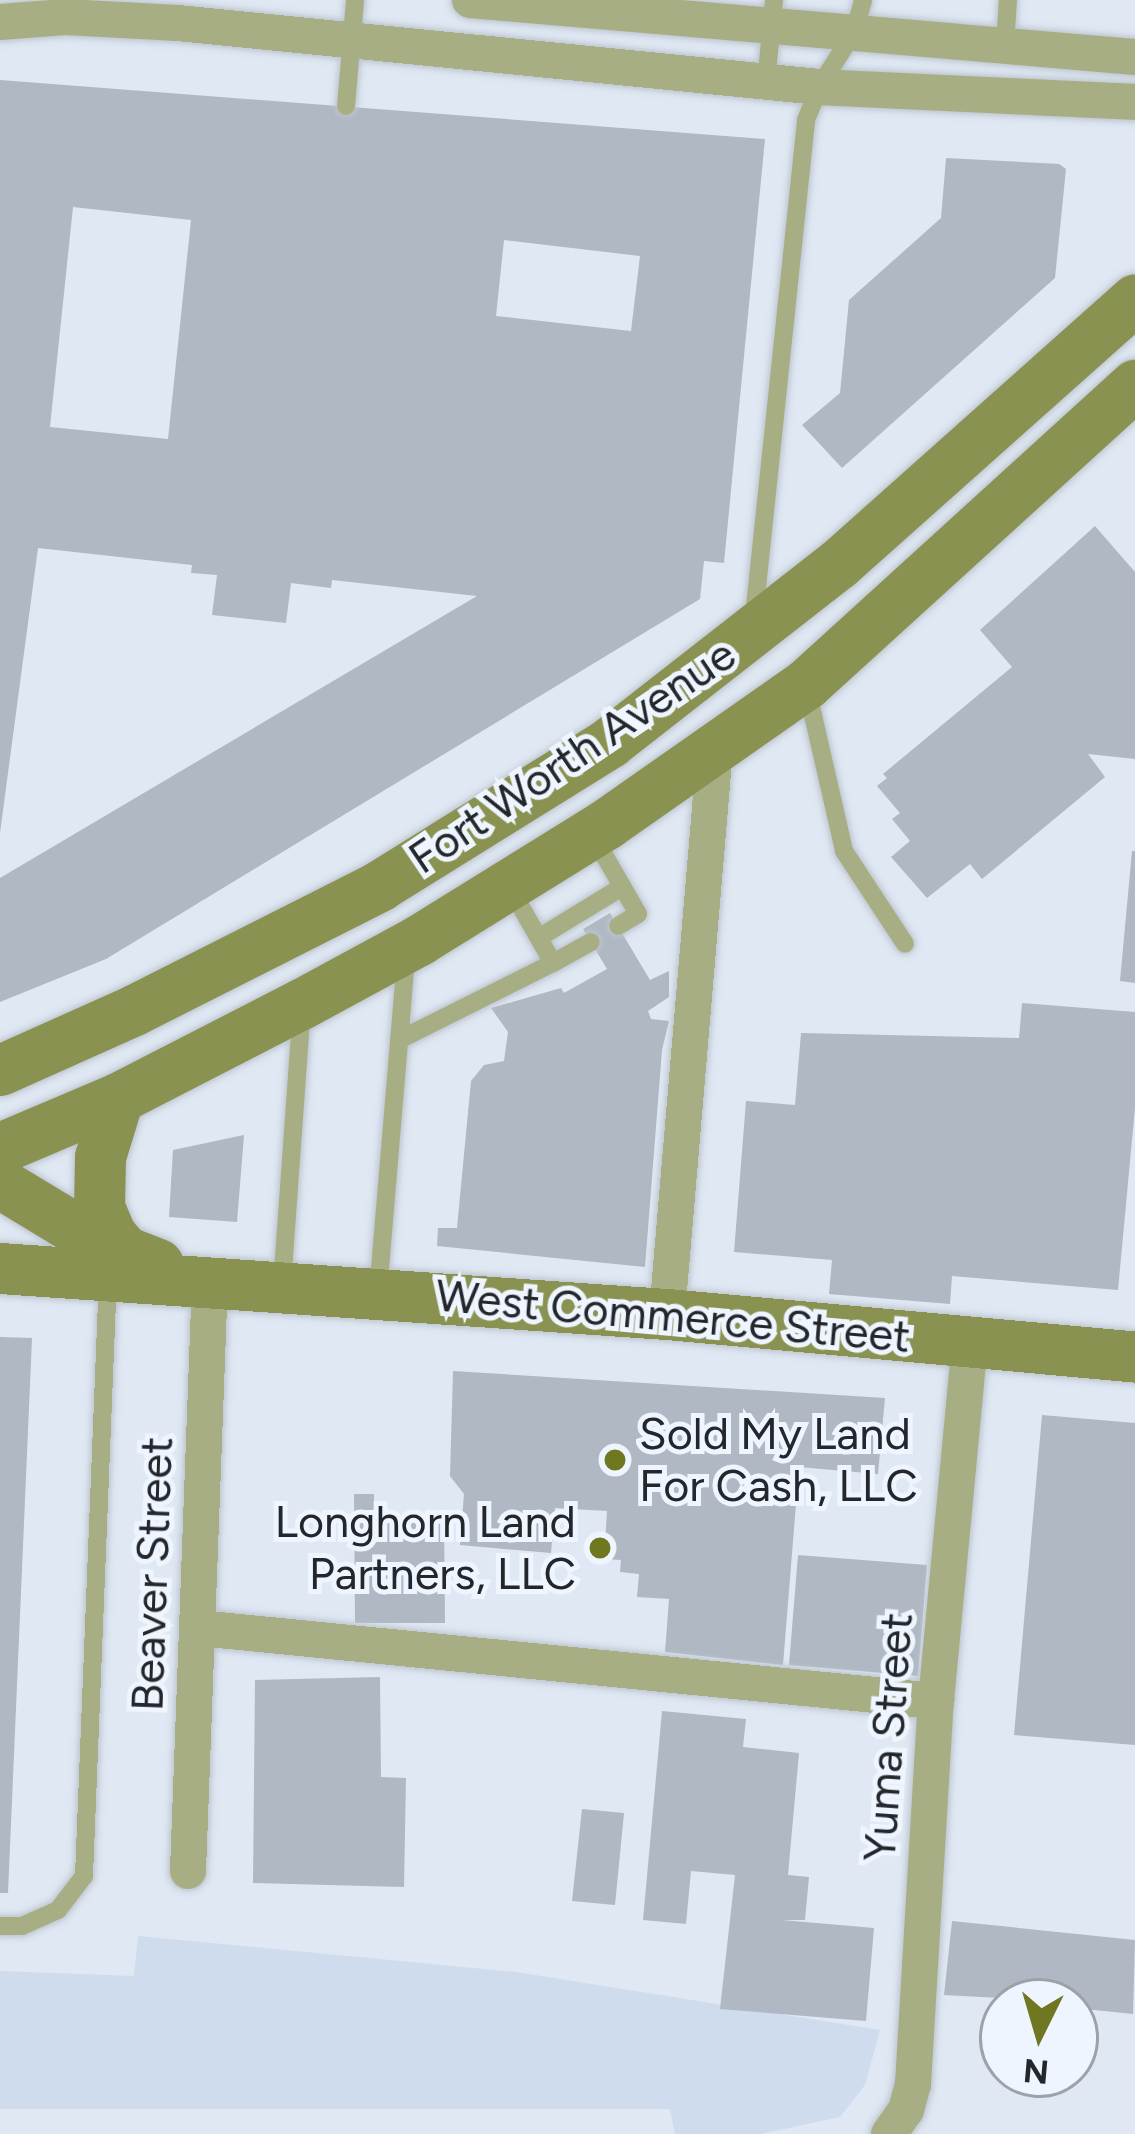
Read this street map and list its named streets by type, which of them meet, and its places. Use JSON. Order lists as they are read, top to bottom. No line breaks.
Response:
{"streets":{"main road":["Fort Worth Avenue","West Commerce Street"],"street":["Beaver Street","Yuma Street"]},"crossings":[["West Commerce Street","Beaver Street"],["West Commerce Street","Yuma Street"]],"places":["Sold My Land For Cash, LLC","Longhorn Land Partners, LLC"],"north":"bottom"}
